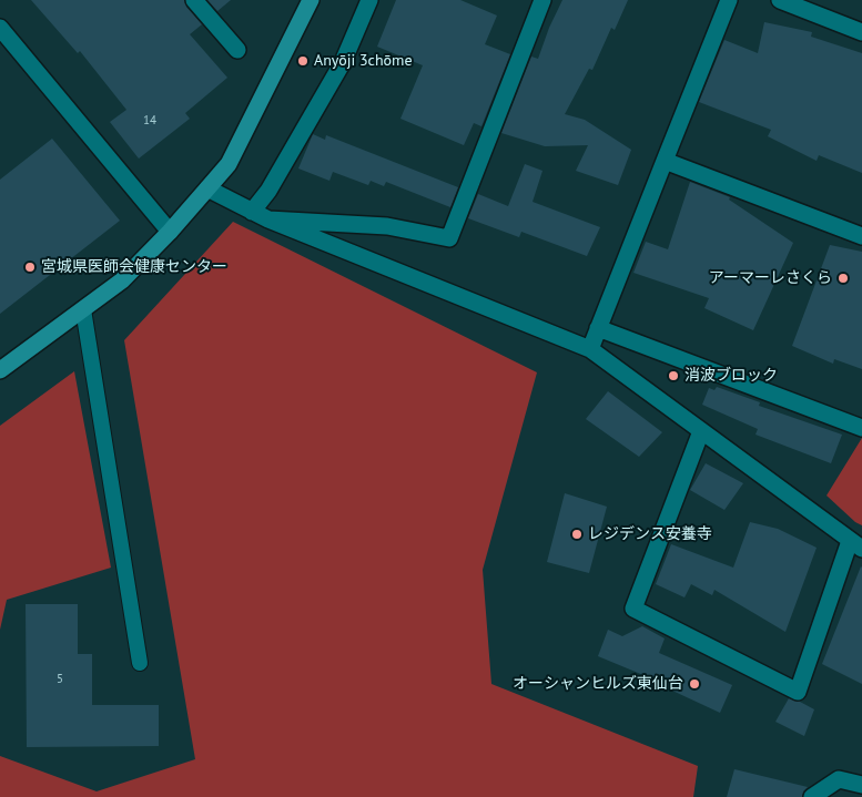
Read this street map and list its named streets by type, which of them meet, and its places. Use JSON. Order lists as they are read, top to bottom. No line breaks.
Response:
{"places":["Anyōji 3chōme","宮城県医師会健康センター","アーマーレさくら","消波ブロック","レジデンス安養寺","オーシャンヒルズ東仙台"],"house_numbers":["14","5"]}
